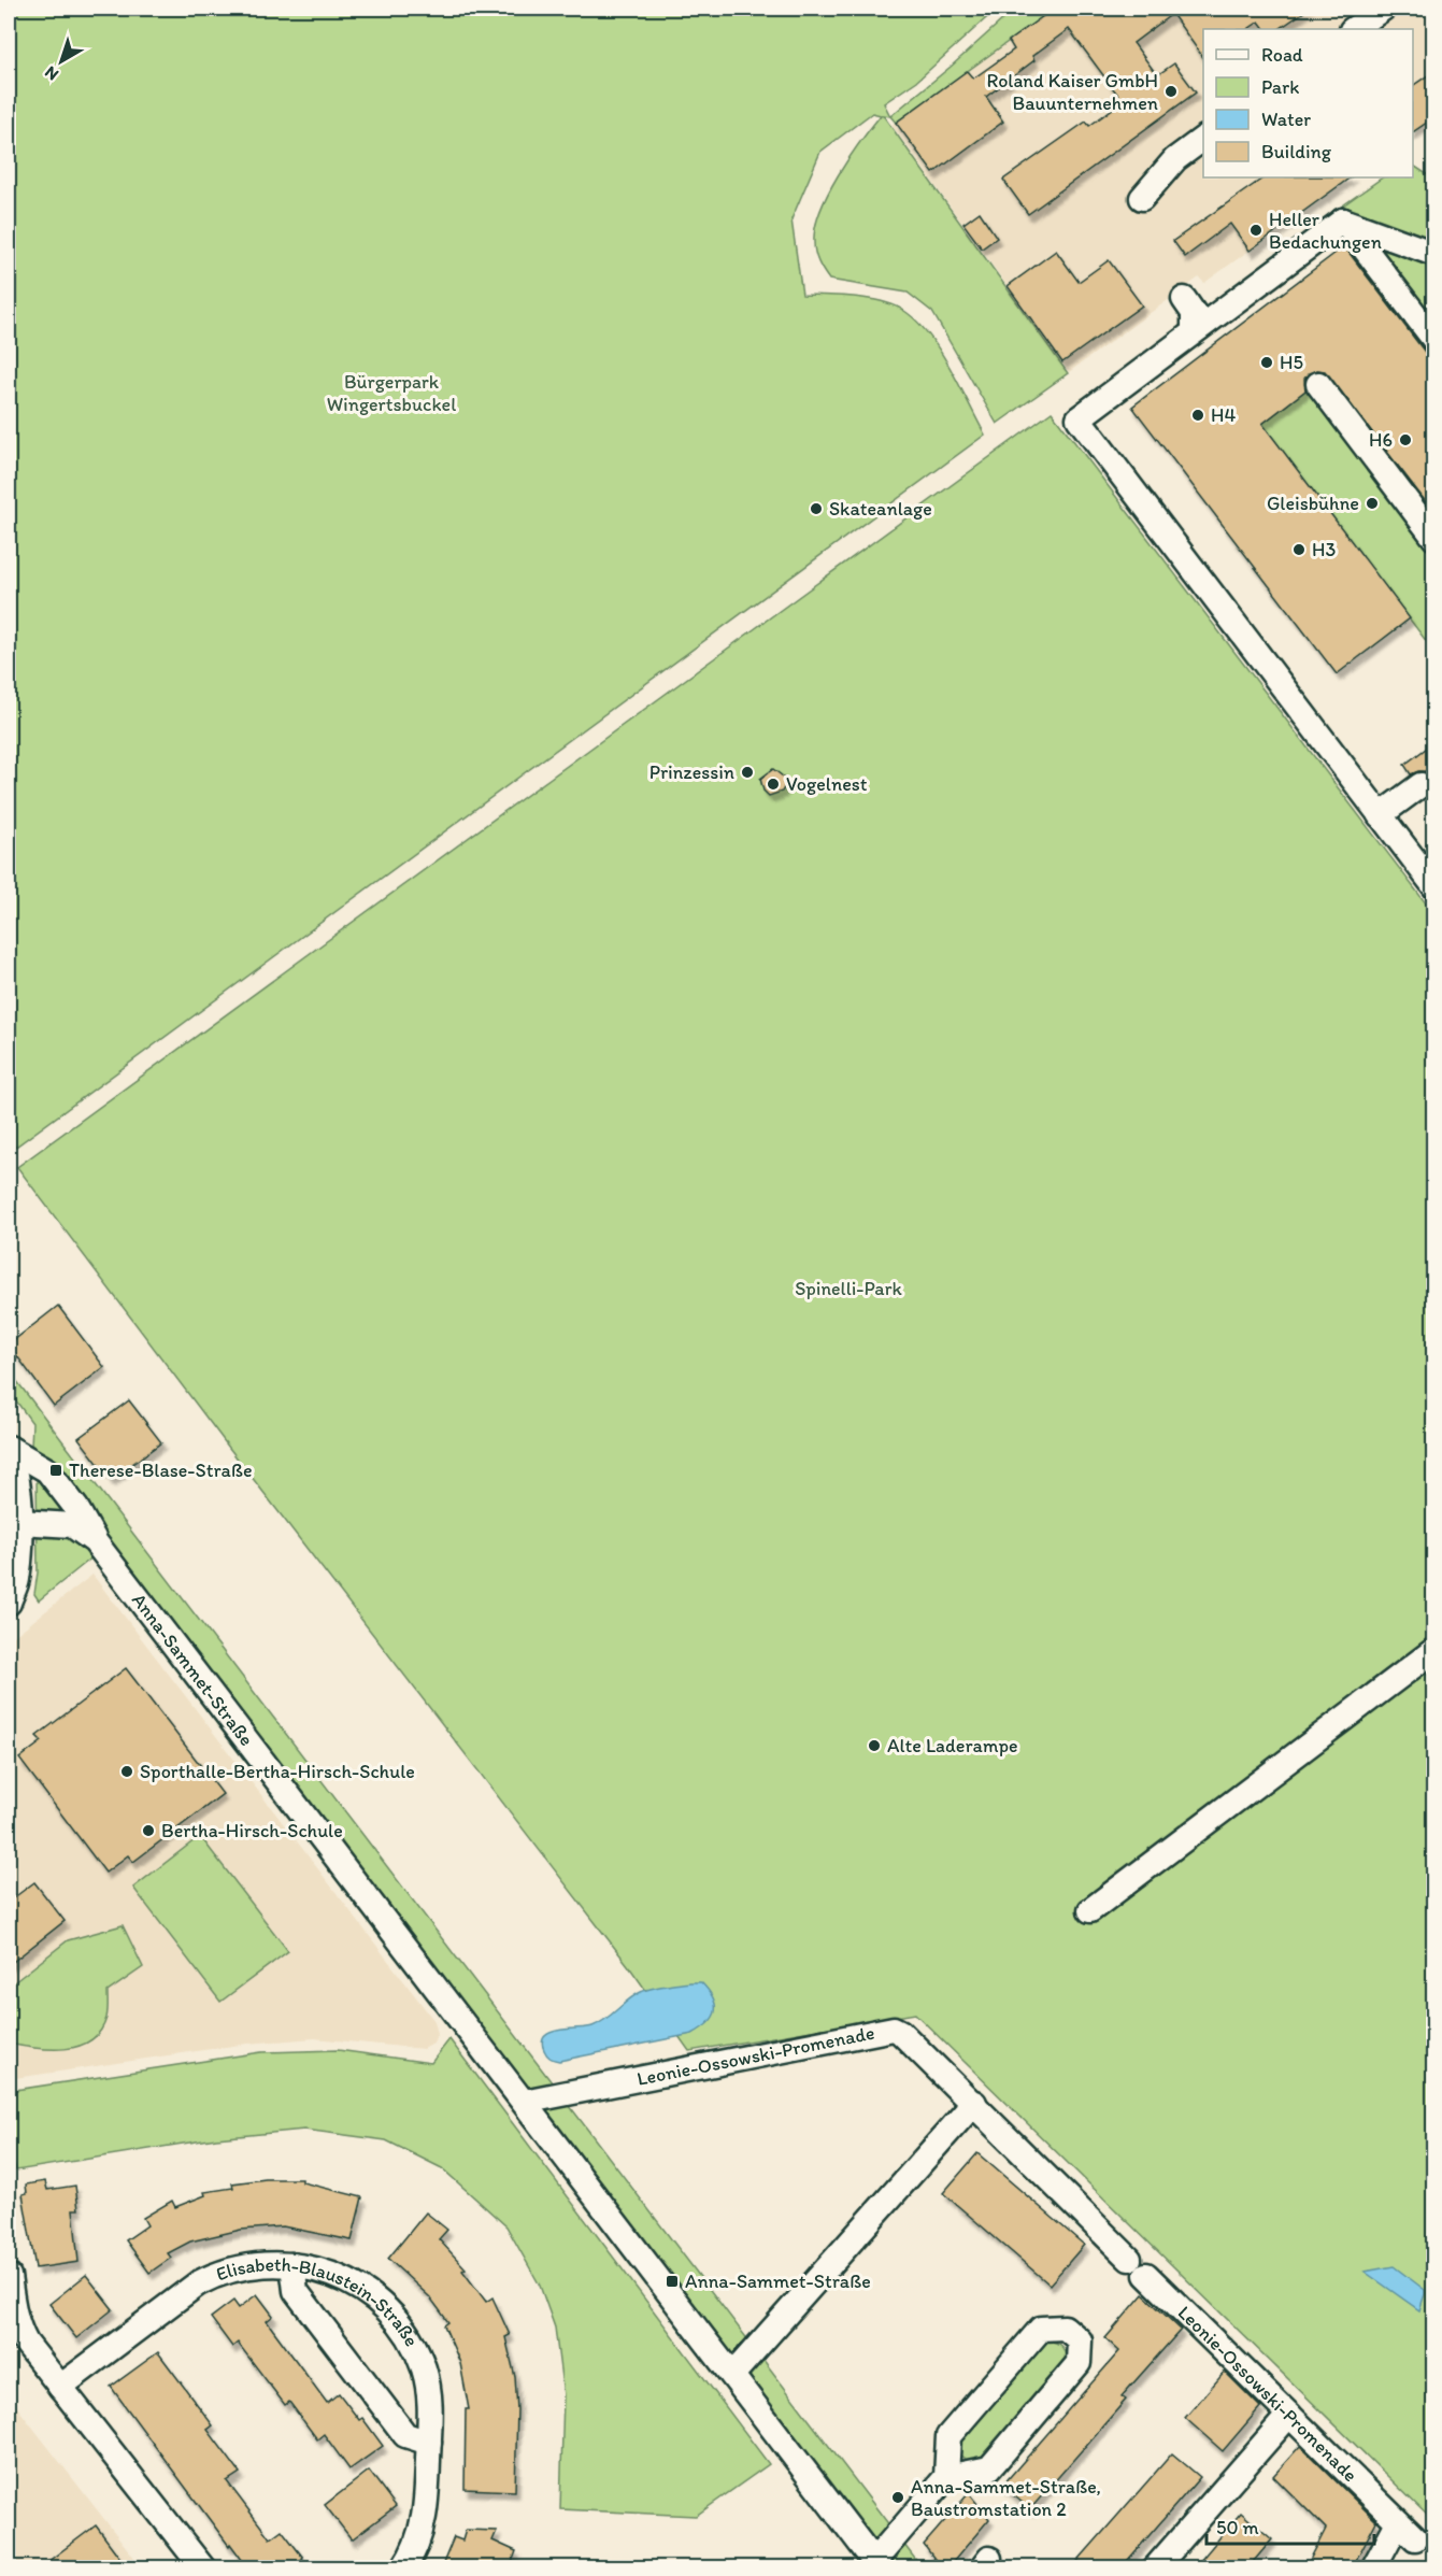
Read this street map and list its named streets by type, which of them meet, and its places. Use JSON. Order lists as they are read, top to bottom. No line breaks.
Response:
{"streets":{"street":["Anna-Sammet-Straße","Leonie-Ossowski-Promenade","Elisabeth-Blaustein-Straße"]},"crossings":[["Anna-Sammet-Straße","Leonie-Ossowski-Promenade"]],"parks":["Bürgerpark Wingertsbuckel","Spinelli-Park"],"places":{"other":["Roland Kaiser GmbH Bauunternehmen","Heller Bedachungen","H5","H4","H6","Gleisbühne","Skateanlage","H3","Prinzessin","Vogelnest","Alte Laderampe","Sporthalle-Bertha-Hirsch-Schule","Bertha-Hirsch-Schule","Anna-Sammet-Straße, Baustromstation 2"],"transit":["Therese-Blase-Straße","Anna-Sammet-Straße"]},"legend":["Road","Park","Water","Building"],"scale_bar":"50 m","north":"bottom left"}
